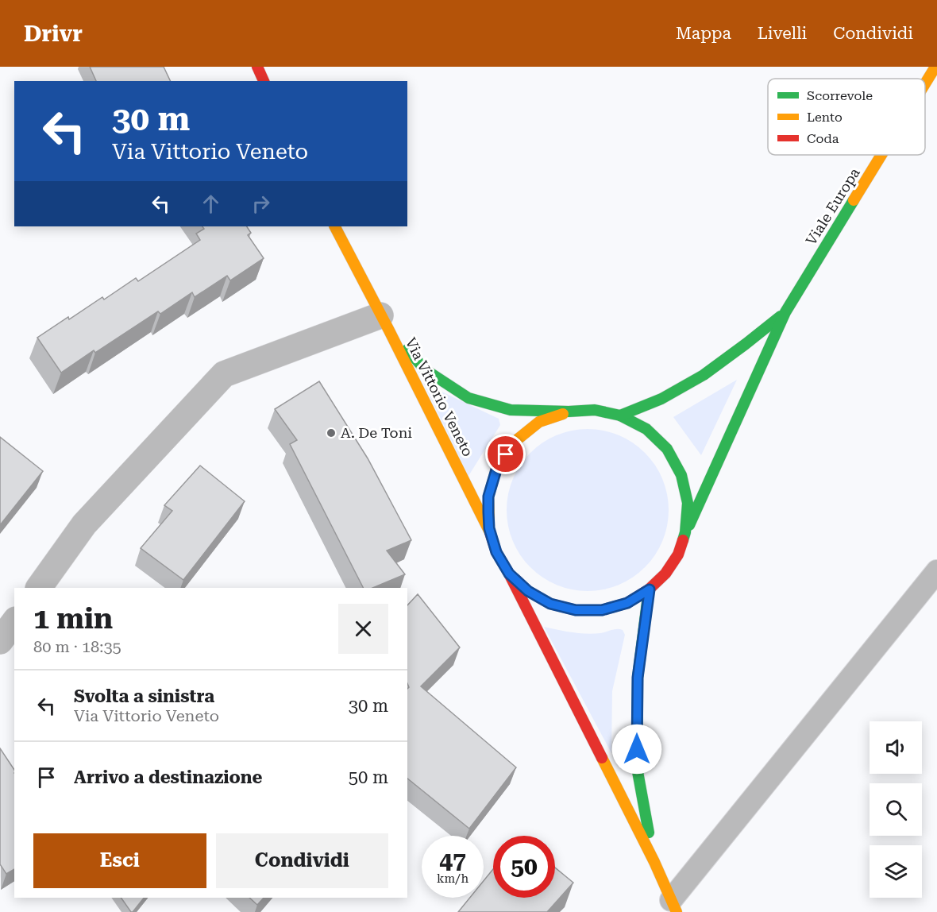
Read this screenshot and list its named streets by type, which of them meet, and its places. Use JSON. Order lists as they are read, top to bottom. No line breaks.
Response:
{"streets":{"main road":["Viale Europa","Via Vittorio Veneto"]},"crossings":[["Viale Europa","Via Vittorio Veneto"]],"places":["A. De Toni"],"legend":["Scorrevole","Lento","Coda"],"page":{"header":"Drivr","nav":["Mappa","Livelli","Condividi"],"turn":["30 m","Via Vittorio Veneto"],"heading":["1 min","80 m · 18:35"],"list":[{"name":"Svolta a sinistra","note":"Via Vittorio Veneto","value":"30 m"},{"name":"Arrivo a destinazione","value":"50 m"}],"buttons":["Esci","Condividi"],"speed":"47 km/h","limit":"50"}}
